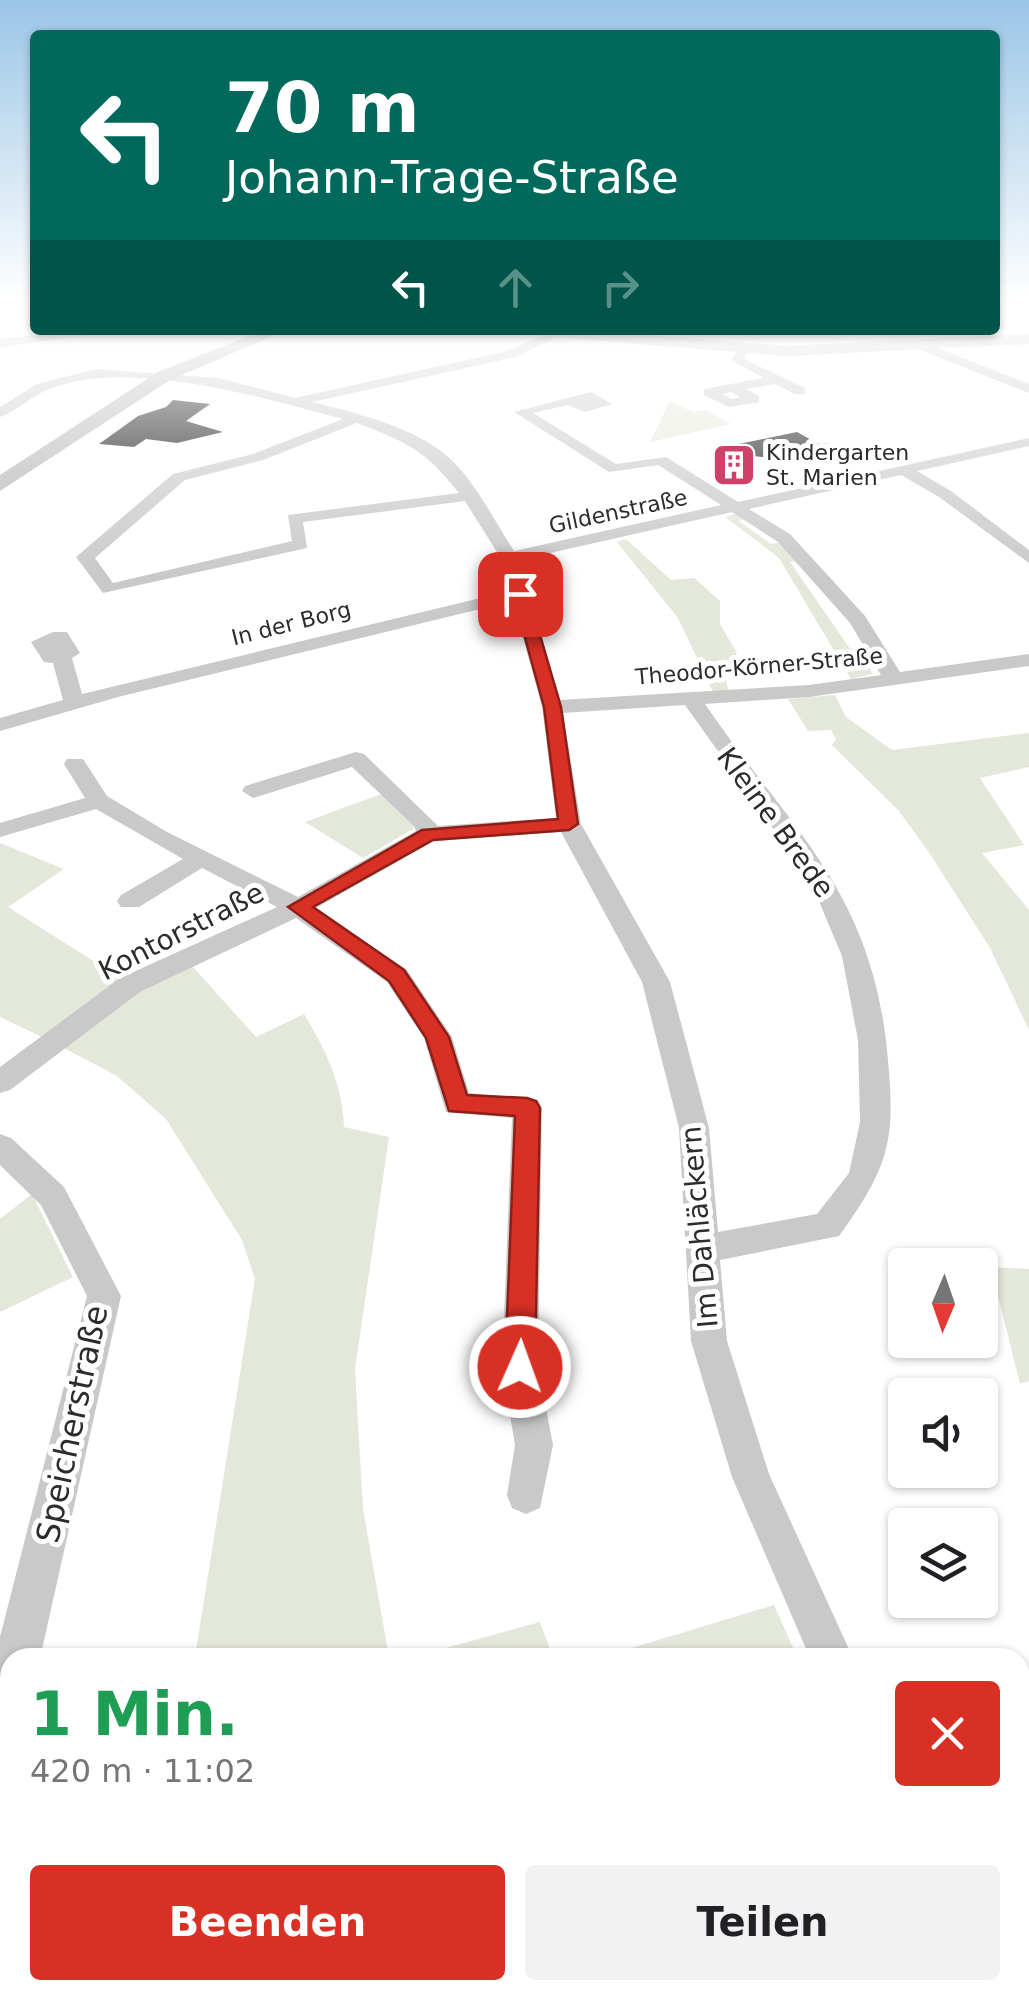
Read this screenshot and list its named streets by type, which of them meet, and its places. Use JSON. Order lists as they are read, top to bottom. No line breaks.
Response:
{"streets":{"street":["Gildenstraße","In der Borg","Theodor-Körner-Straße","Kleine Brede","Kontorstraße","Im Dahläckern","Speicherstraße"]},"crossings":[["Gildenstraße","Im Dahläckern"],["In der Borg","Im Dahläckern"],["Theodor-Körner-Straße","Kleine Brede"],["Theodor-Körner-Straße","Im Dahläckern"],["Kleine Brede","Im Dahläckern"],["Kontorstraße","Im Dahläckern"]],"places":{"building":["Kindergarten St. Marien"]},"north":"bottom","page":{"turn":["70 m","Johann-Trage-Straße"],"heading":["1 Min.","420 m · 11:02"],"buttons":["Beenden","Teilen"]}}
